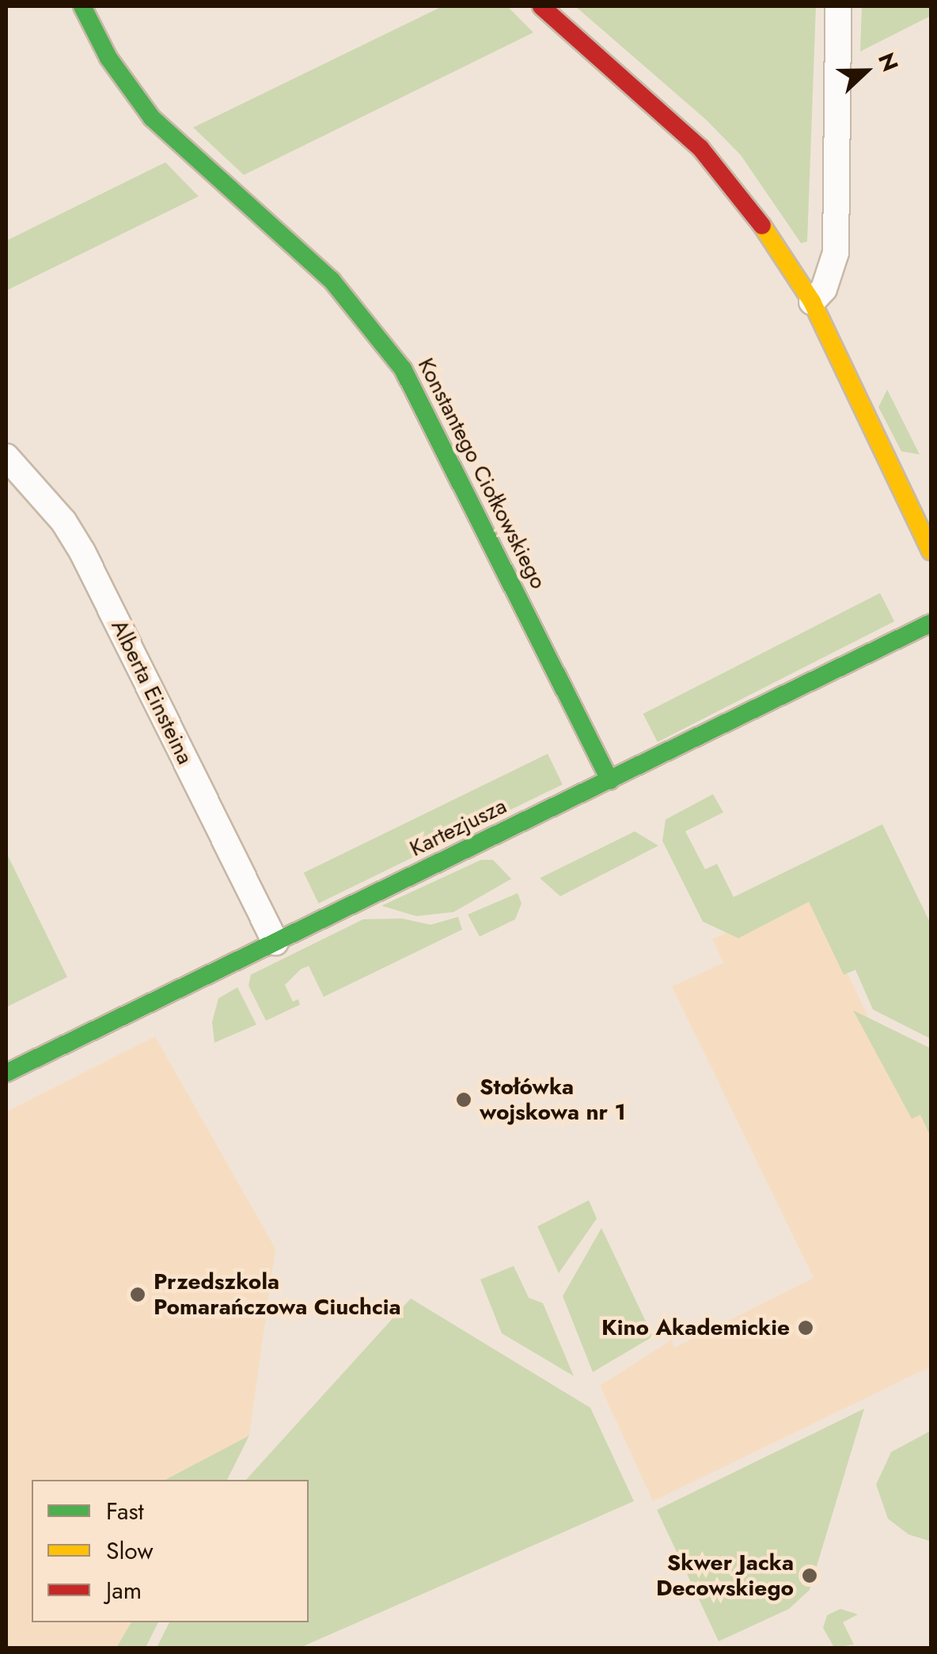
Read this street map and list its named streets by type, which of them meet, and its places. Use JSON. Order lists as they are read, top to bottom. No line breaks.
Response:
{"streets":{"street":["Konstantego Ciołkowskiego","Alberta Einsteina","Kartezjusza"]},"crossings":[["Konstantego Ciołkowskiego","Kartezjusza"],["Alberta Einsteina","Kartezjusza"]],"places":["Stołówka wojskowa nr 1","Przedszkola Pomarańczowa Ciuchcia","Kino Akademickie","Skwer Jacka Decowskiego"],"legend":["Fast","Slow","Jam"],"north":"right"}
